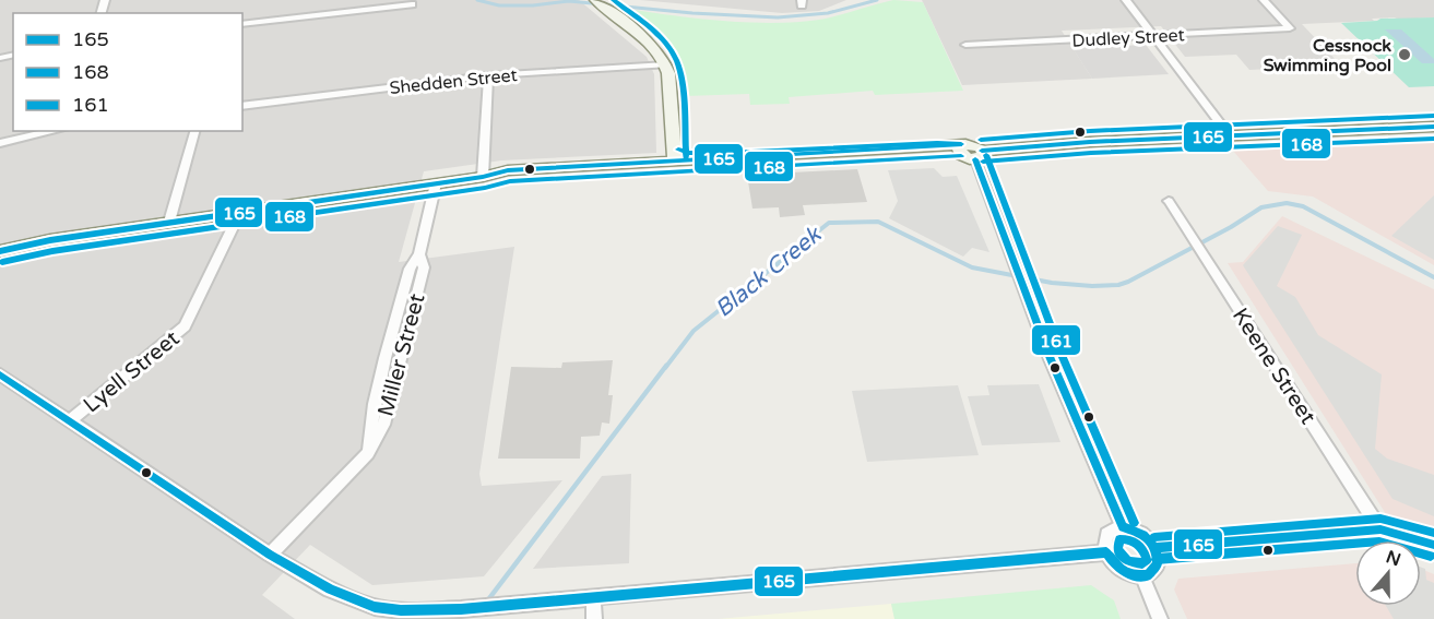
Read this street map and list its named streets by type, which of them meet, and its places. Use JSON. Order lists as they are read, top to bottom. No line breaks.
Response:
{"streets":{"street":["Dudley Street","Shedden Street","Miller Street","Keene Street","Lyell Street"]},"water":["Black Creek"],"places":["Cessnock Swimming Pool"],"lines":["transit line 161","transit line 165","transit line 168"],"legend":["165","168","161"],"north":"top"}
